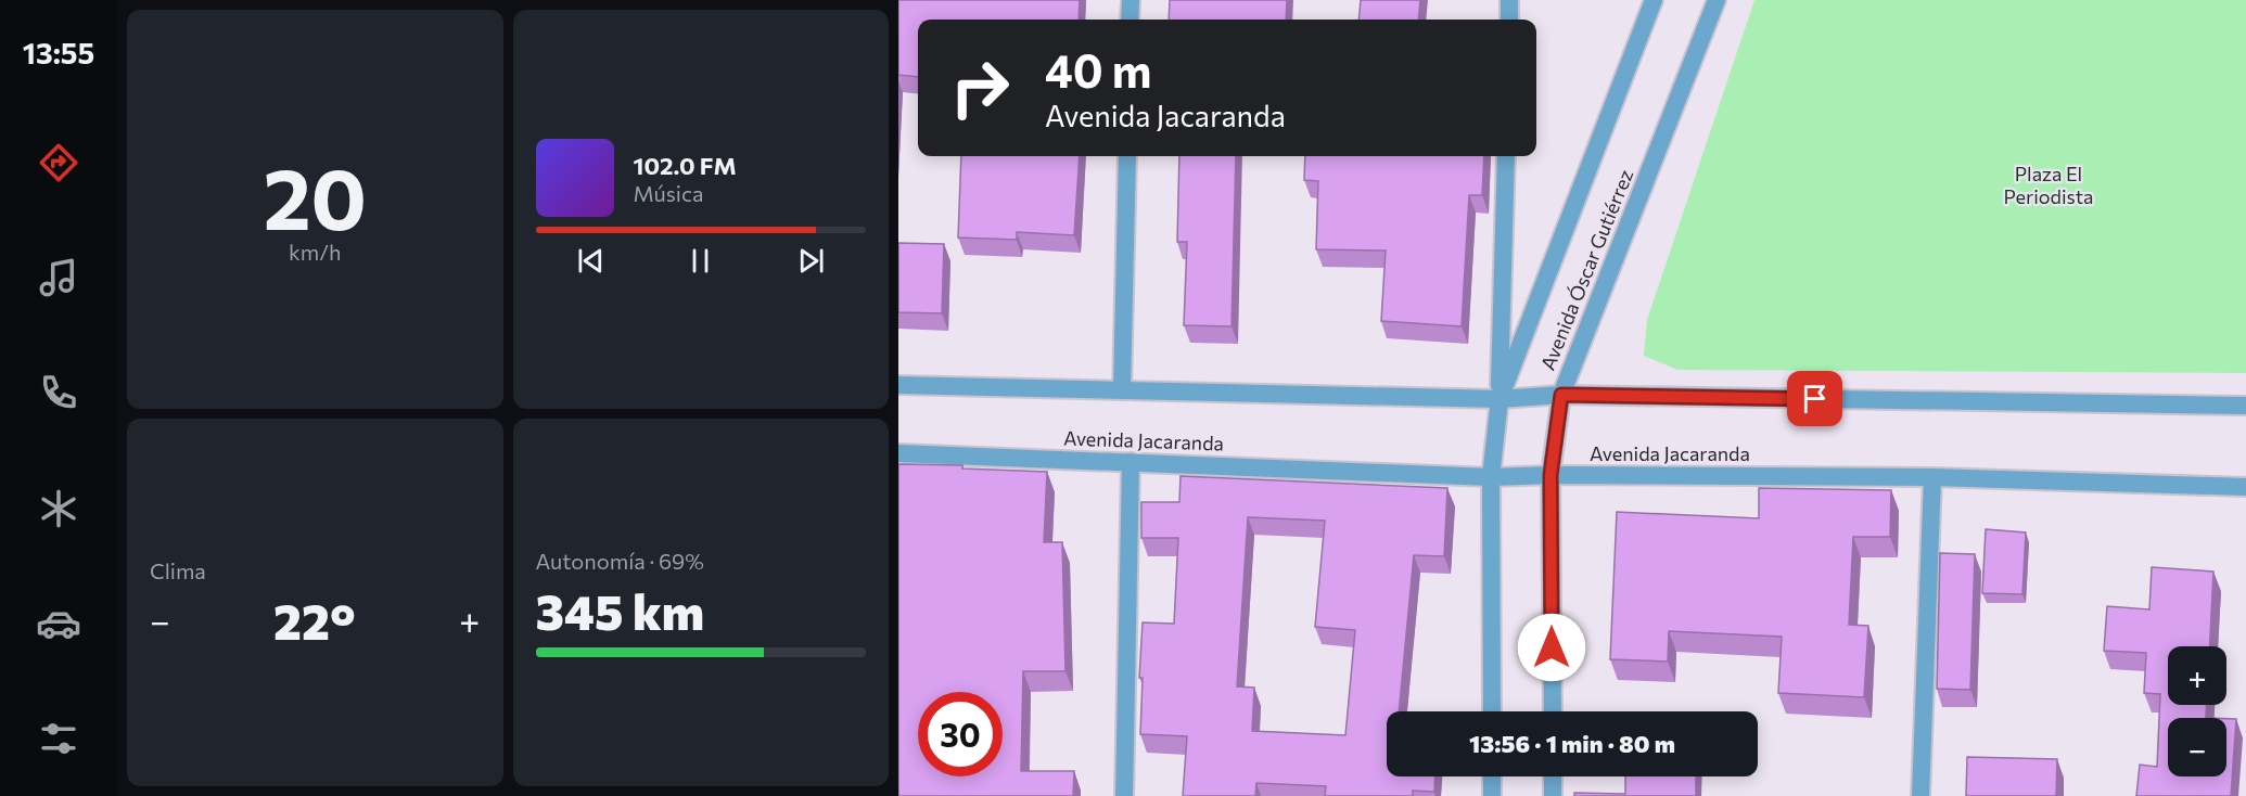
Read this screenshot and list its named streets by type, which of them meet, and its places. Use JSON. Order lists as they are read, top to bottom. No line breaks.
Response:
{"streets":{"street":["Avenida Óscar Gutiérrez","Avenida Jacaranda"]},"crossings":[["Avenida Óscar Gutiérrez","Avenida Jacaranda"]],"parks":["Plaza El Periodista"],"page":{"tabs":"13:55","tile":[["20","km/h"],"Clima",["Autonomía · 69%","345 km"]],"turn":["40 m","Avenida Jacaranda"],"song":["102.0 FM","Música"],"heat":["−","22°","+"],"map_buttons":["+","−"],"limit":"30","trip":"13:56 · 1 min · 80 m"}}
